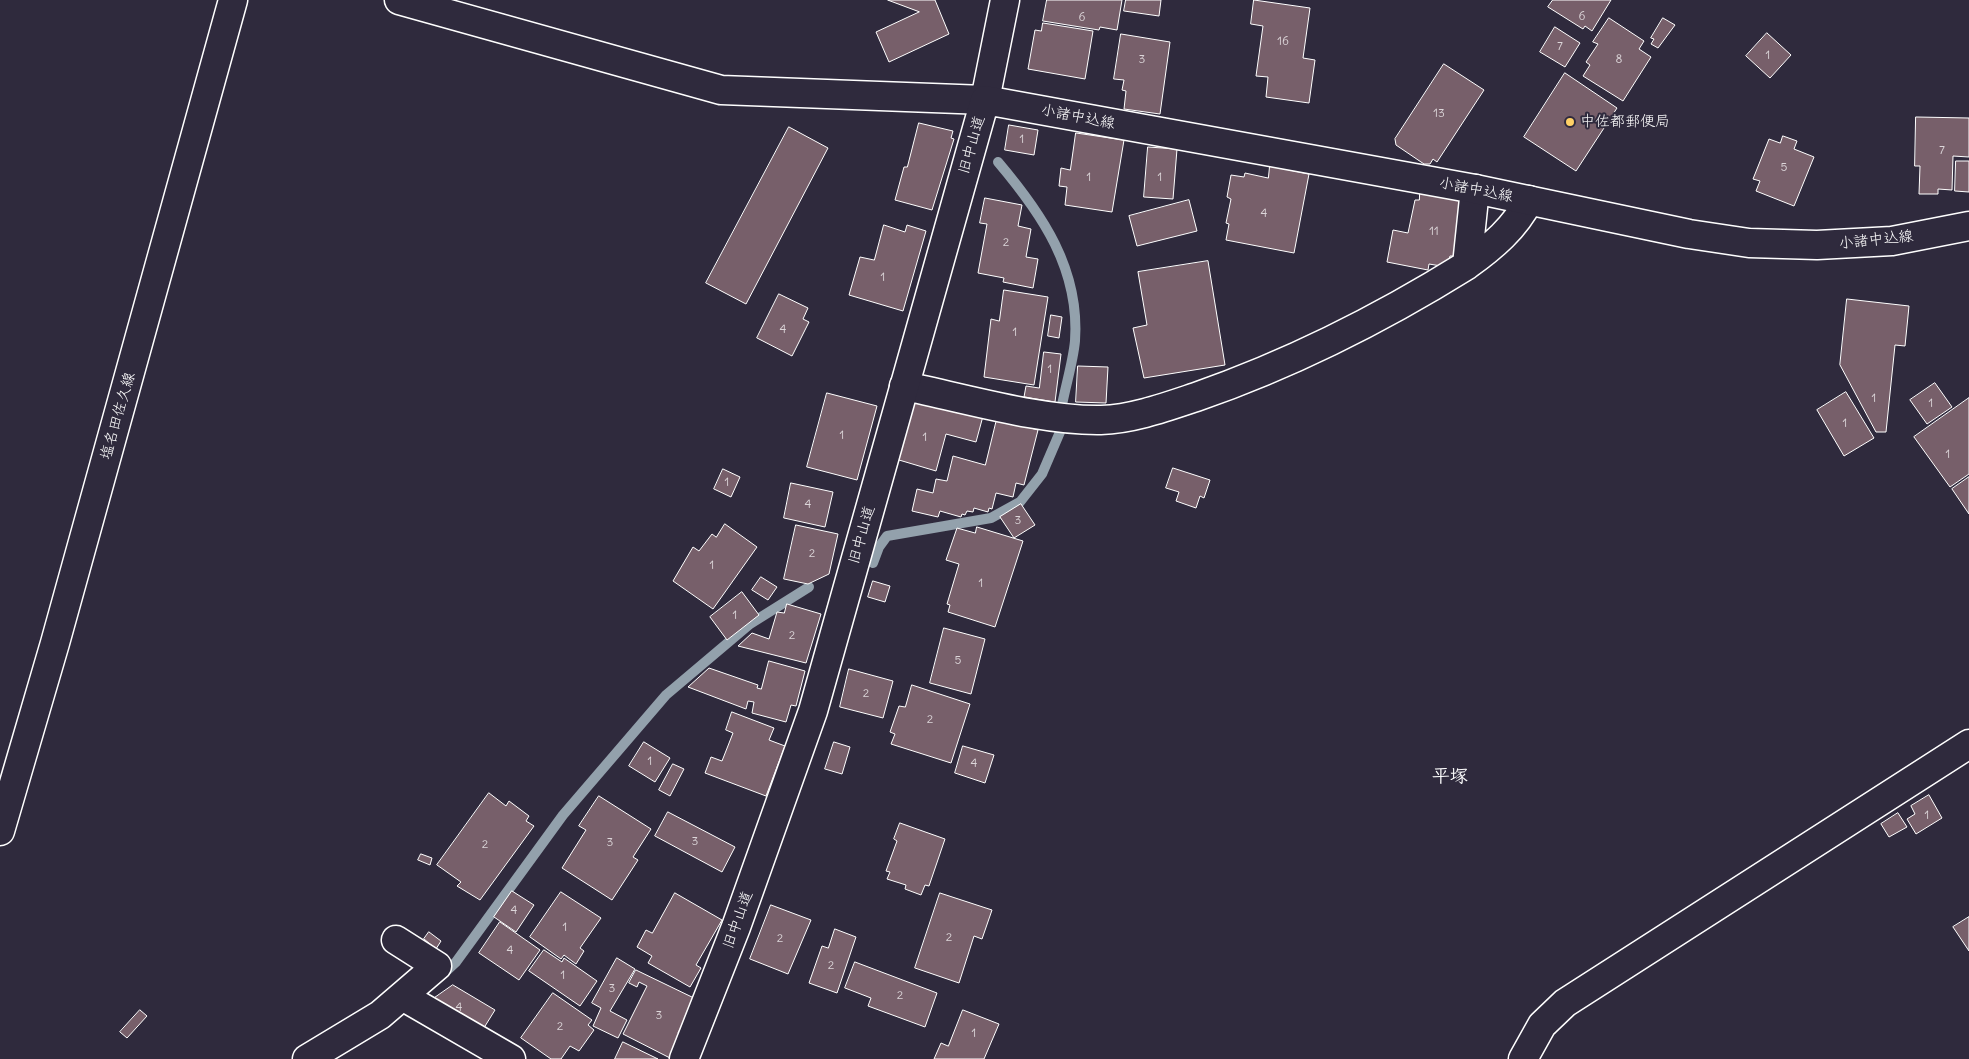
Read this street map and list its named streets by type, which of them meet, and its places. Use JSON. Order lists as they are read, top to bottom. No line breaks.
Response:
{"streets":{"main road":["小諸中込線","旧中山道","塩名田佐久線"]},"crossings":[["小諸中込線","旧中山道"]],"districts":["平塚"],"places":["中佐都郵便局"],"house_numbers":["6","6","16","7","1","3","8","13","1","7","5","1","1","4","11","2","1","4","1","1","1","1","1","1","1","1","1","4","3","2","1","1","1","2","5","2","2","1","4","1","3","3","2","4","1","2","2","4","2","1","3","2","4","3","2","1"]}
